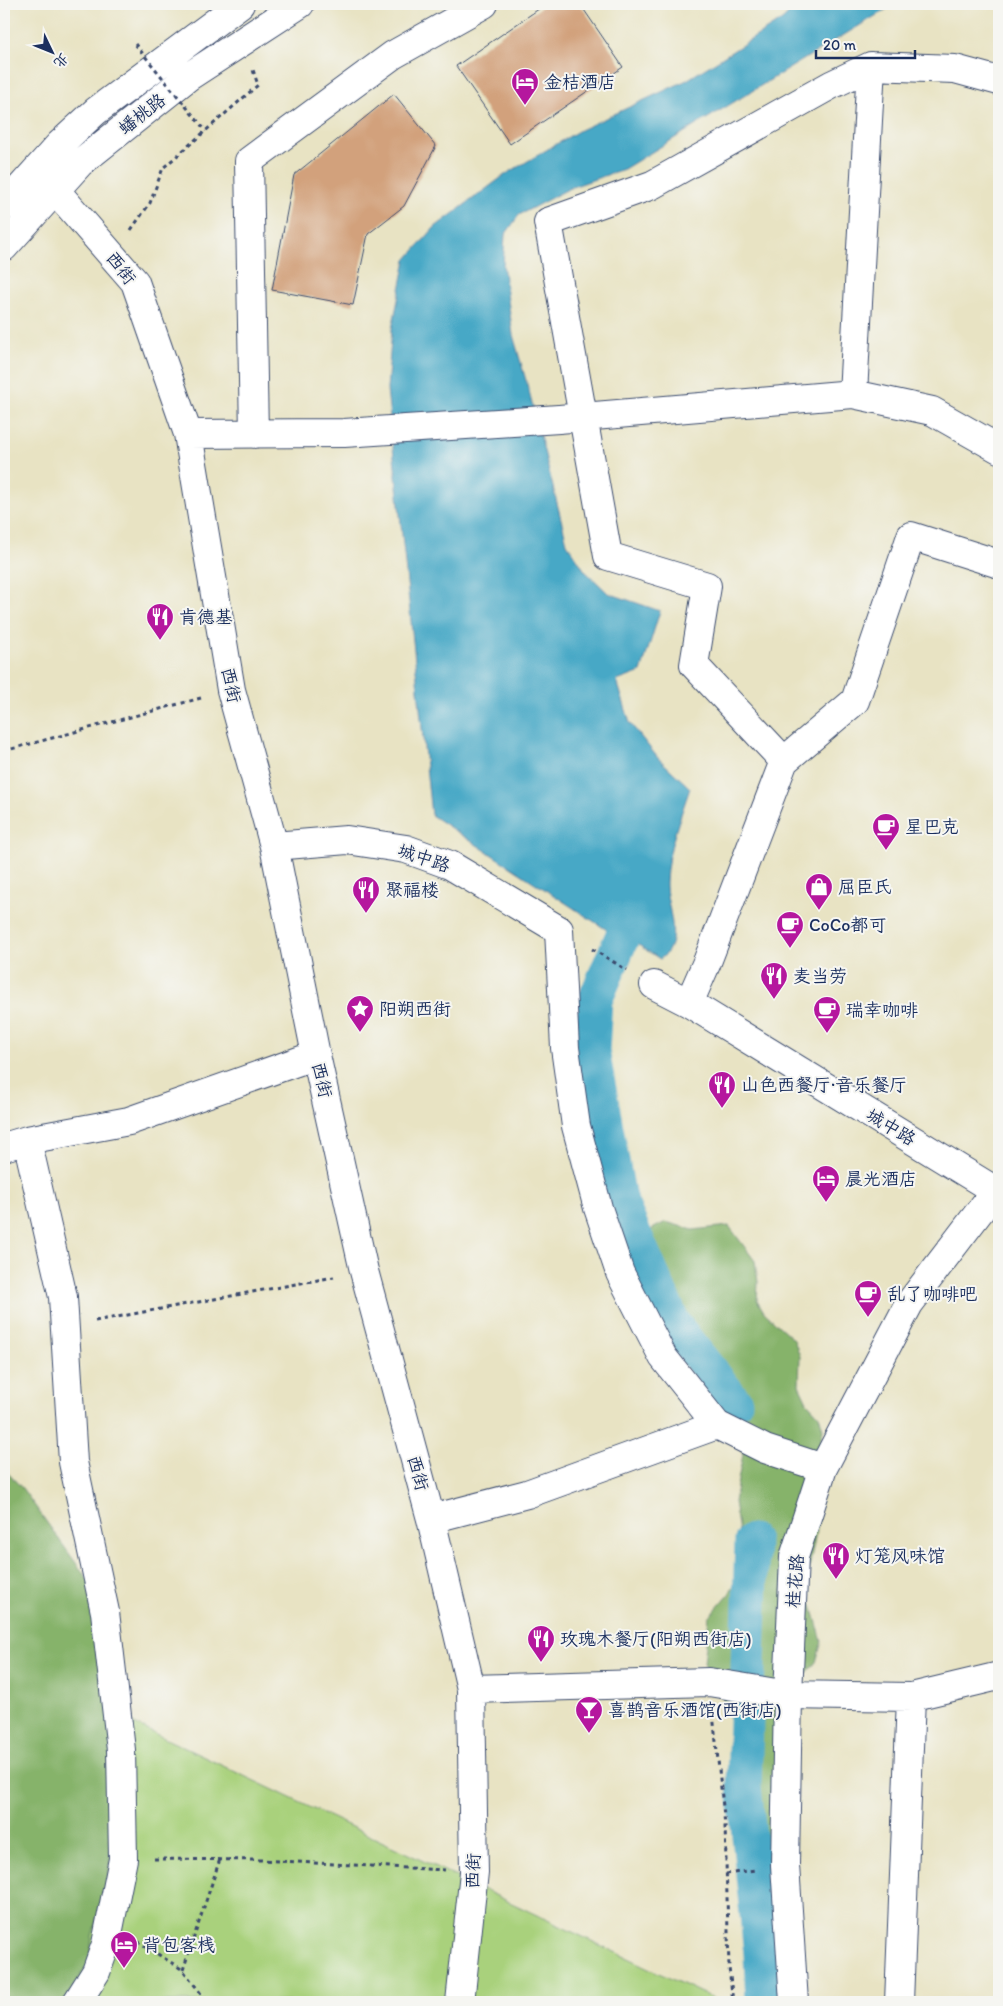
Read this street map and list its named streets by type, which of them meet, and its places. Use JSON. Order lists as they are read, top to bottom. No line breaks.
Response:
{"streets":{"street":["蟠桃路","西街","城中路","桂花路"]},"crossings":[["蟠桃路","西街"],["西街","城中路"],["城中路","桂花路"]],"places":{"hotel":["金桔酒店","晨光酒店","背包客栈"],"restaurant":["肯德基","聚福楼","麦当劳","山色西餐厅·音乐餐厅","灯笼风味馆","玫瑰木餐厅(阳朔西街店)"],"cafe":["星巴克","CoCo都可","瑞幸咖啡","乱了咖啡吧"],"shop":["屈臣氏"],"place":["阳朔西街"],"bar":["喜鹊音乐酒馆(西街店)"]},"scale_bar":"20 m","north":"bottom right"}
